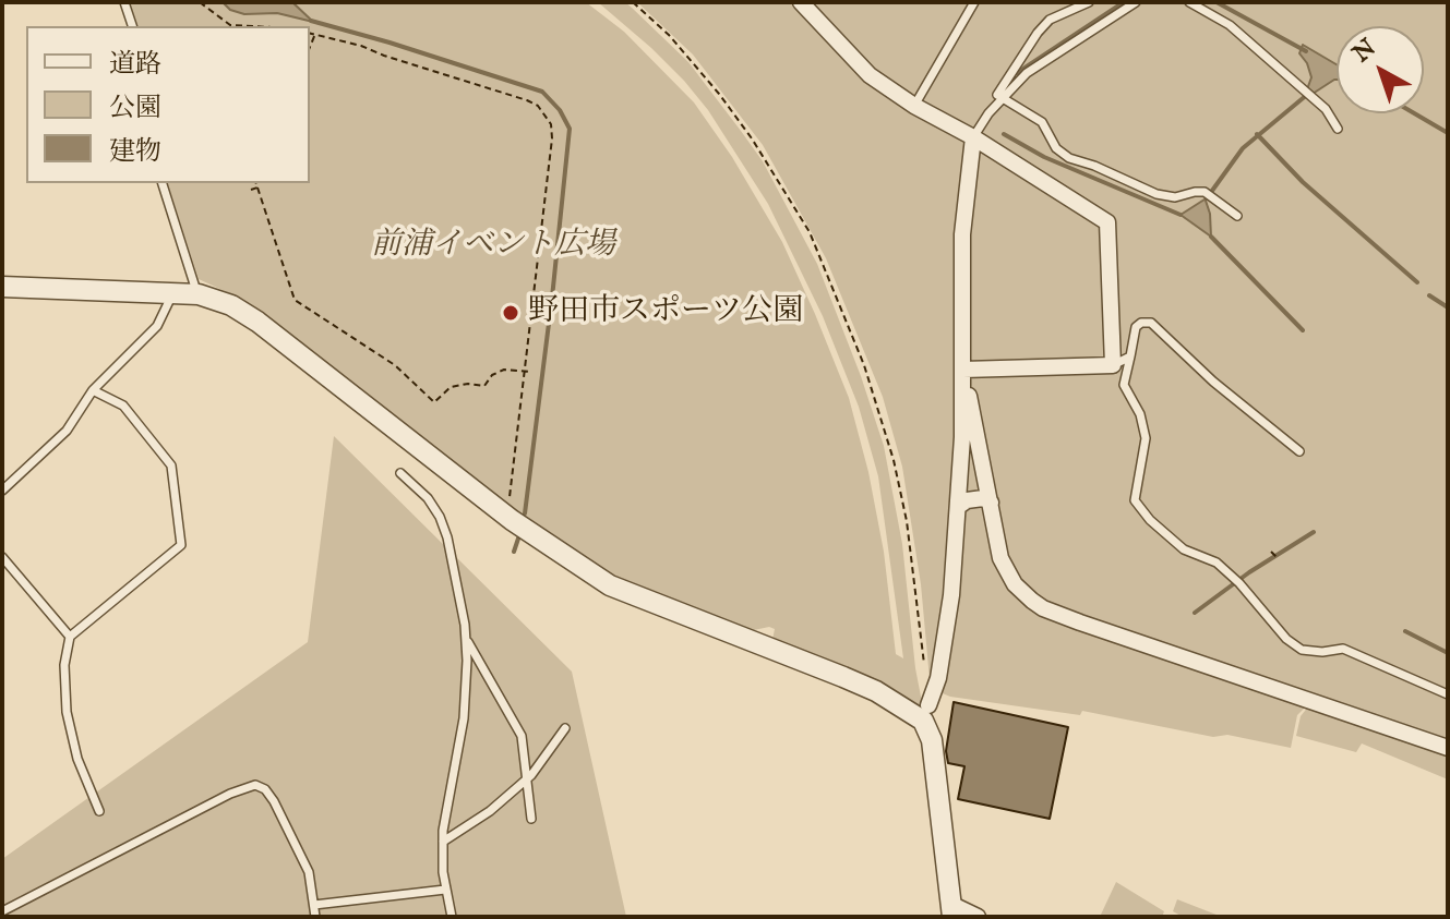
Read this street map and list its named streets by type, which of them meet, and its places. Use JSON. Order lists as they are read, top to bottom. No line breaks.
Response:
{"parks":["前浦イベント広場"],"places":["野田市スポーツ公園"],"legend":["道路","公園","建物"],"north":"top left"}
